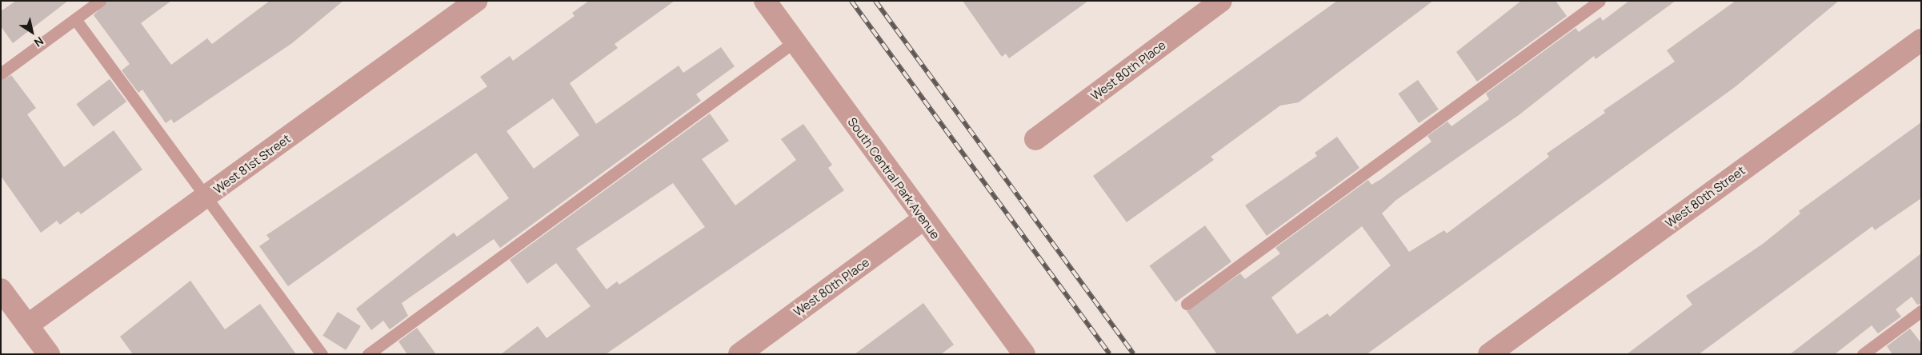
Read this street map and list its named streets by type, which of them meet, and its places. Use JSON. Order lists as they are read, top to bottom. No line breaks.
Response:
{"streets":{"street":["West 80th Place","West 81st Street","South Central Park Avenue","West 80th Street"]},"crossings":[["West 80th Place","South Central Park Avenue"]],"north":"bottom right"}
